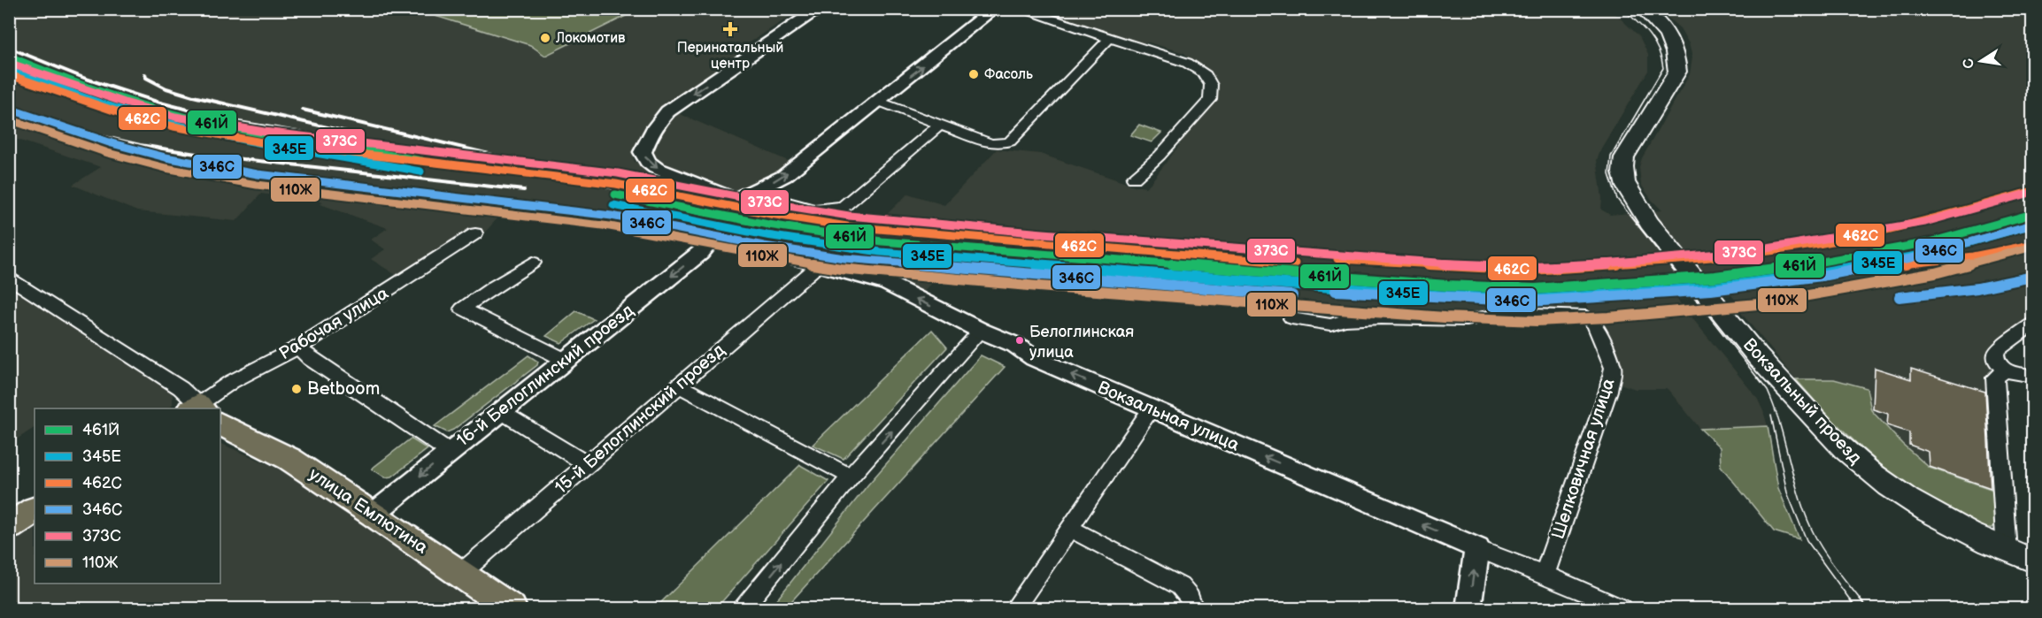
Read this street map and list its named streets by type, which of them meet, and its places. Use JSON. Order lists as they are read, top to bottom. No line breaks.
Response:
{"streets":{"main road":["Вокзальный проезд","улица Емлютина"],"street":["Рабочая улица","16-й Белоглинский проезд","Вокзальная улица","15-й Белоглинский проезд","Шелковичная улица"]},"crossings":[["16-й Белоглинский проезд","Вокзальная улица"],["16-й Белоглинский проезд","улица Емлютина"],["Вокзальная улица","15-й Белоглинский проезд"],["Вокзальная улица","Шелковичная улица"],["15-й Белоглинский проезд","улица Емлютина"]],"one_way":["16-й Белоглинский проезд"],"places":{"health":["Перинатальный центр"],"other":["Локомотив","Фасоль","Белоглинская улица","Betboom"]},"lines":["transit line 461Й","transit line 373C","transit line 345Е","transit line 462С","transit line 346С","transit line 110Ж"],"legend":["461Й","345Е","462С","346С","373C","110Ж"],"north":"left"}
